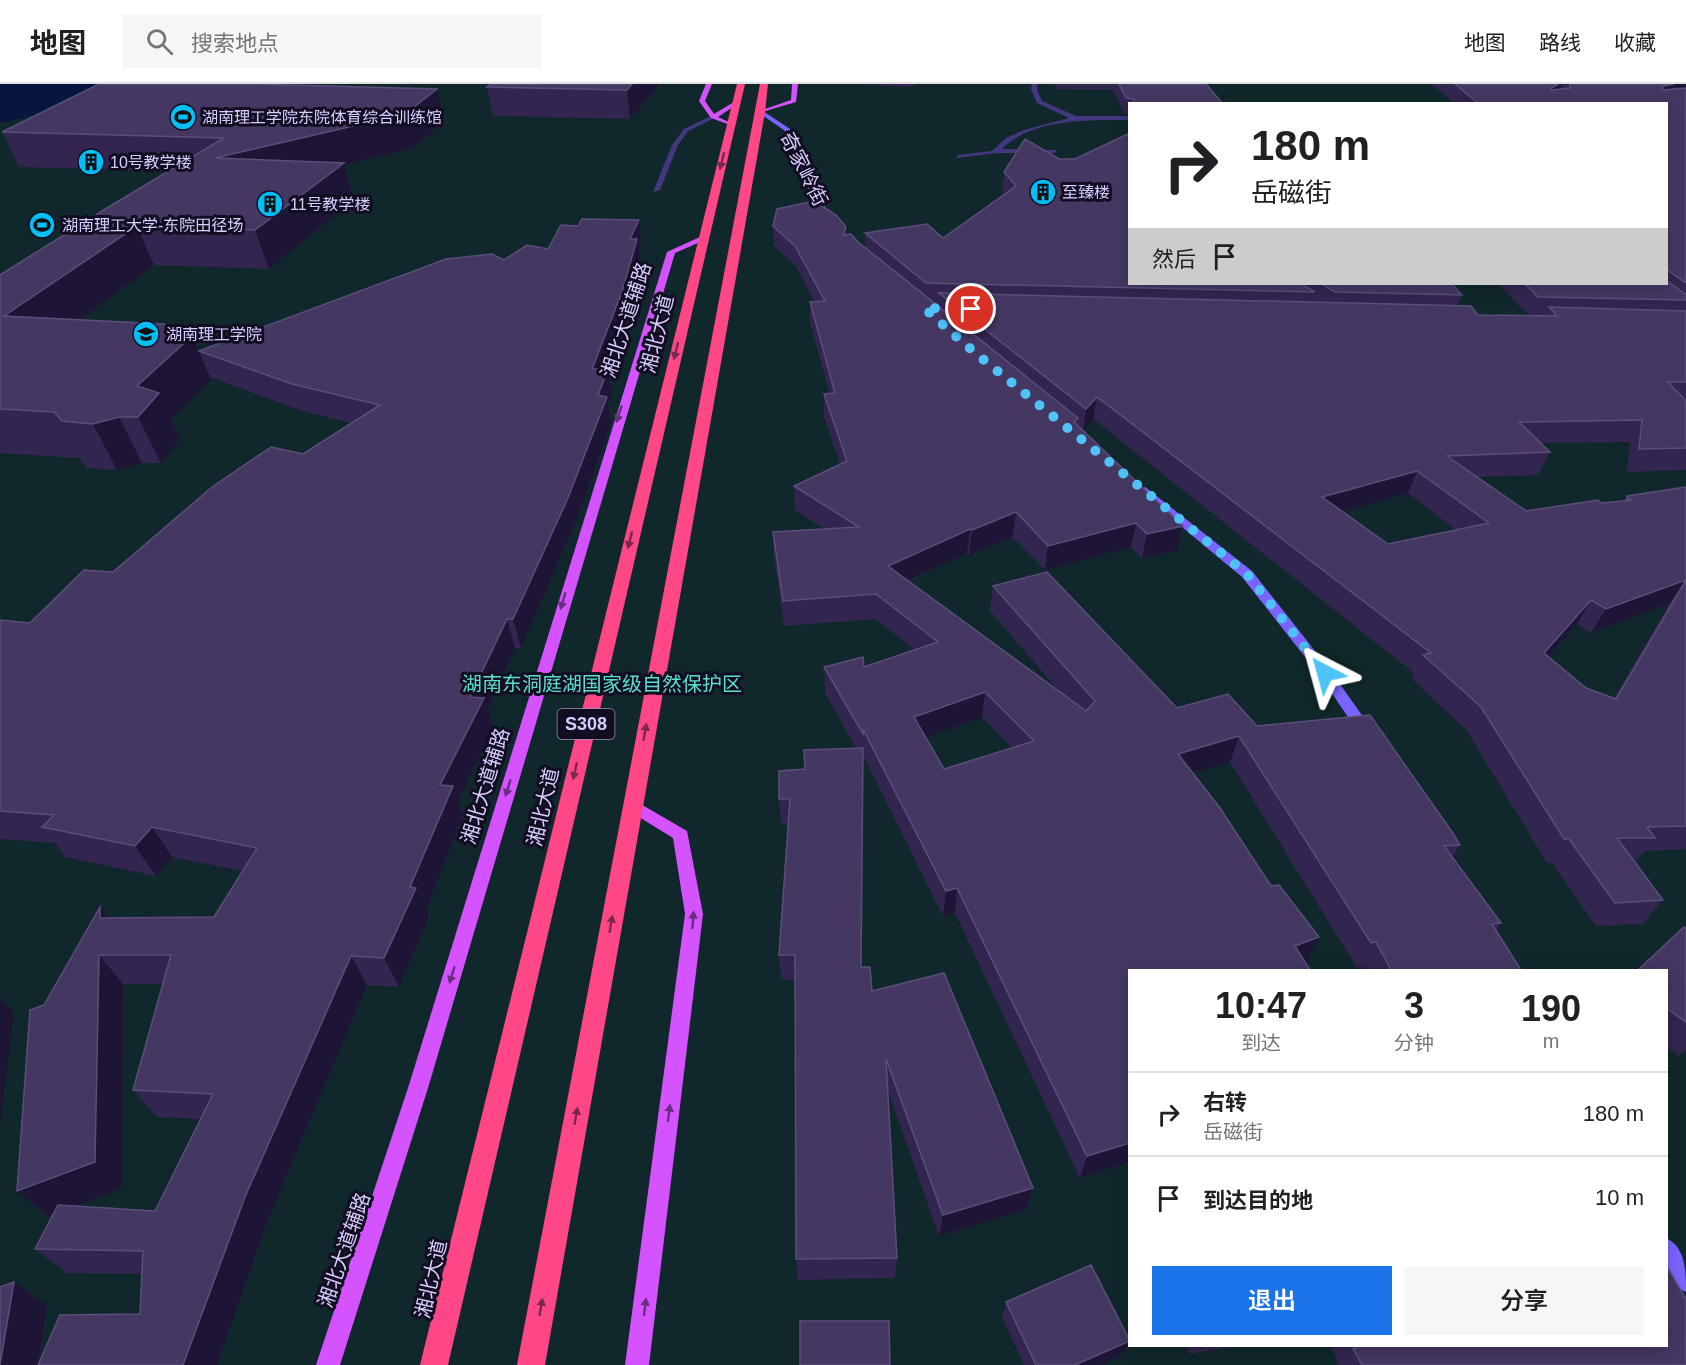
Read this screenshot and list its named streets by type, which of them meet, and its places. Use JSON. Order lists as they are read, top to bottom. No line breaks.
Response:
{"streets":{"highway":["湘北大道","S308"],"main road":["湘北大道辅路"],"street":["奇家岭街"]},"crossings":[["奇家岭街","S308"],["湘北大道辅路","湘北大道"]],"one_way":["湘北大道辅路"],"parks":["湖南东洞庭湖国家级自然保护区"],"places":{"sports":["湖南理工学院东院体育综合训练馆","湖南理工大学-东院田径场"],"building":["10号教学楼","至臻楼","11号教学楼"],"school or university":["湖南理工学院"]},"page":{"header":"地图","search":"搜索地点","nav":["地图","路线","收藏"],"turn":["180 m","岳磁街"],"then":"然后","eta":["10:47","到达","3","分钟","190","m"],"list":[{"name":"右转","note":"岳磁街","value":"180 m"},{"name":"到达目的地","value":"10 m"}],"buttons":["退出","分享"]}}
